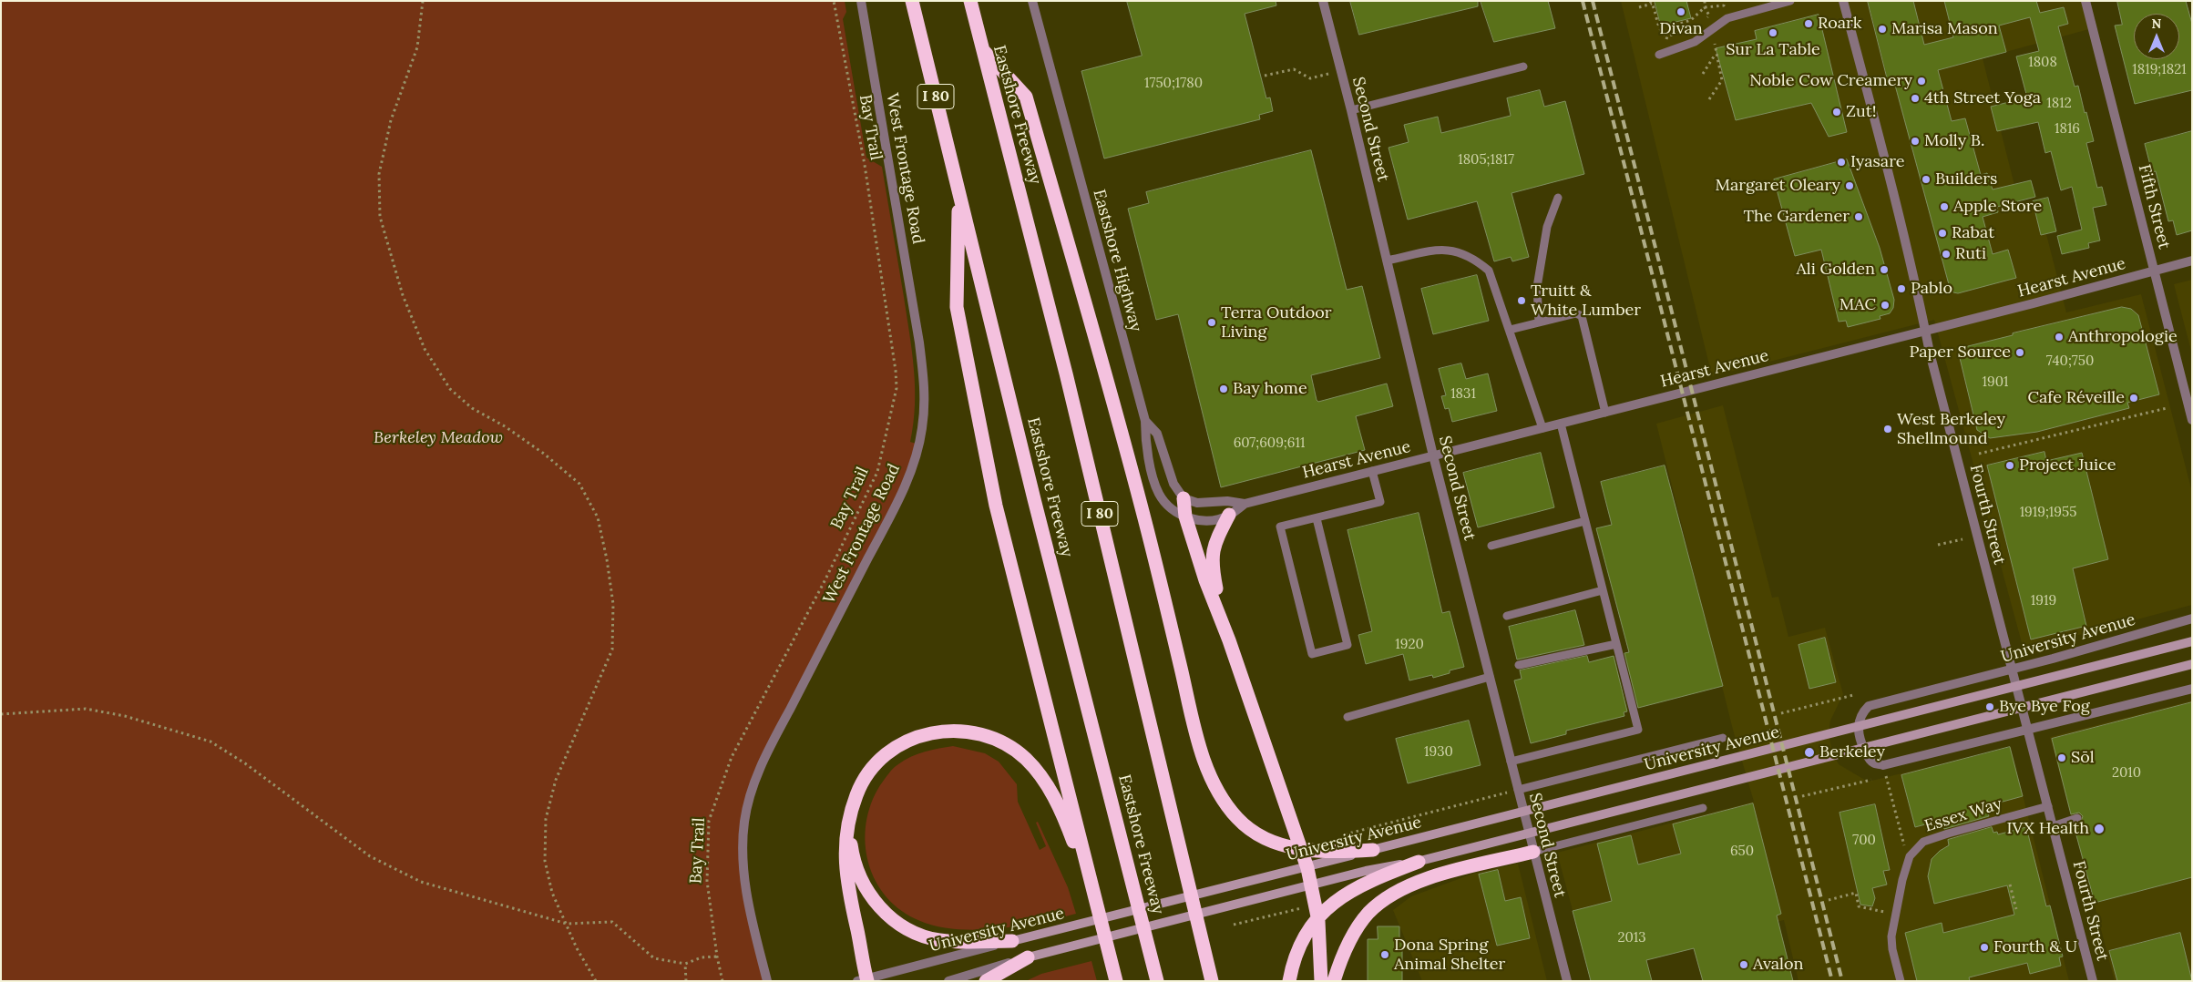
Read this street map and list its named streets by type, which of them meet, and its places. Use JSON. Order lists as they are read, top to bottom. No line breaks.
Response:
{"streets":{"highway":["I 80","Eastshore Freeway"],"main road":["University Avenue"],"street":["Second Street","West Frontage Road","Fifth Street","Eastshore Highway","Hearst Avenue","Fourth Street"],"lane":["Essex Way"],"path":["Bay Trail"]},"crossings":[["Second Street","Hearst Avenue"],["Fifth Street","Hearst Avenue"],["Eastshore Highway","Hearst Avenue"],["Hearst Avenue","Fourth Street"],["Fourth Street","University Avenue"],["Fourth Street","Essex Way"]],"parks":["Berkeley Meadow"],"places":["Divan","Roark","Marisa Mason","Sur La Table","Noble Cow Creamery","4th Street Yoga","Zut!","Molly B.","Iyasare","Builders","Margaret Oleary","Apple Store","The Gardener","Rabat","Ruti","Ali Golden","Pablo","Truitt & White Lumber","MAC","Terra Outdoor Living","Anthropologie","Paper Source","Bay home","Cafe Réveille","West Berkeley Shellmound","Project Juice","Bye Bye Fog","Berkeley","Sōl","IVX Health","Fourth & U","Dona Spring Animal Shelter","Avalon"],"house_numbers":["1808","1819;1821","1750;1780","1812","1816","1805;1817","740;750","1901","1831","607;609;611","1919;1955","1919","1920","1930","2010","700","650","2013"],"north":"top"}
